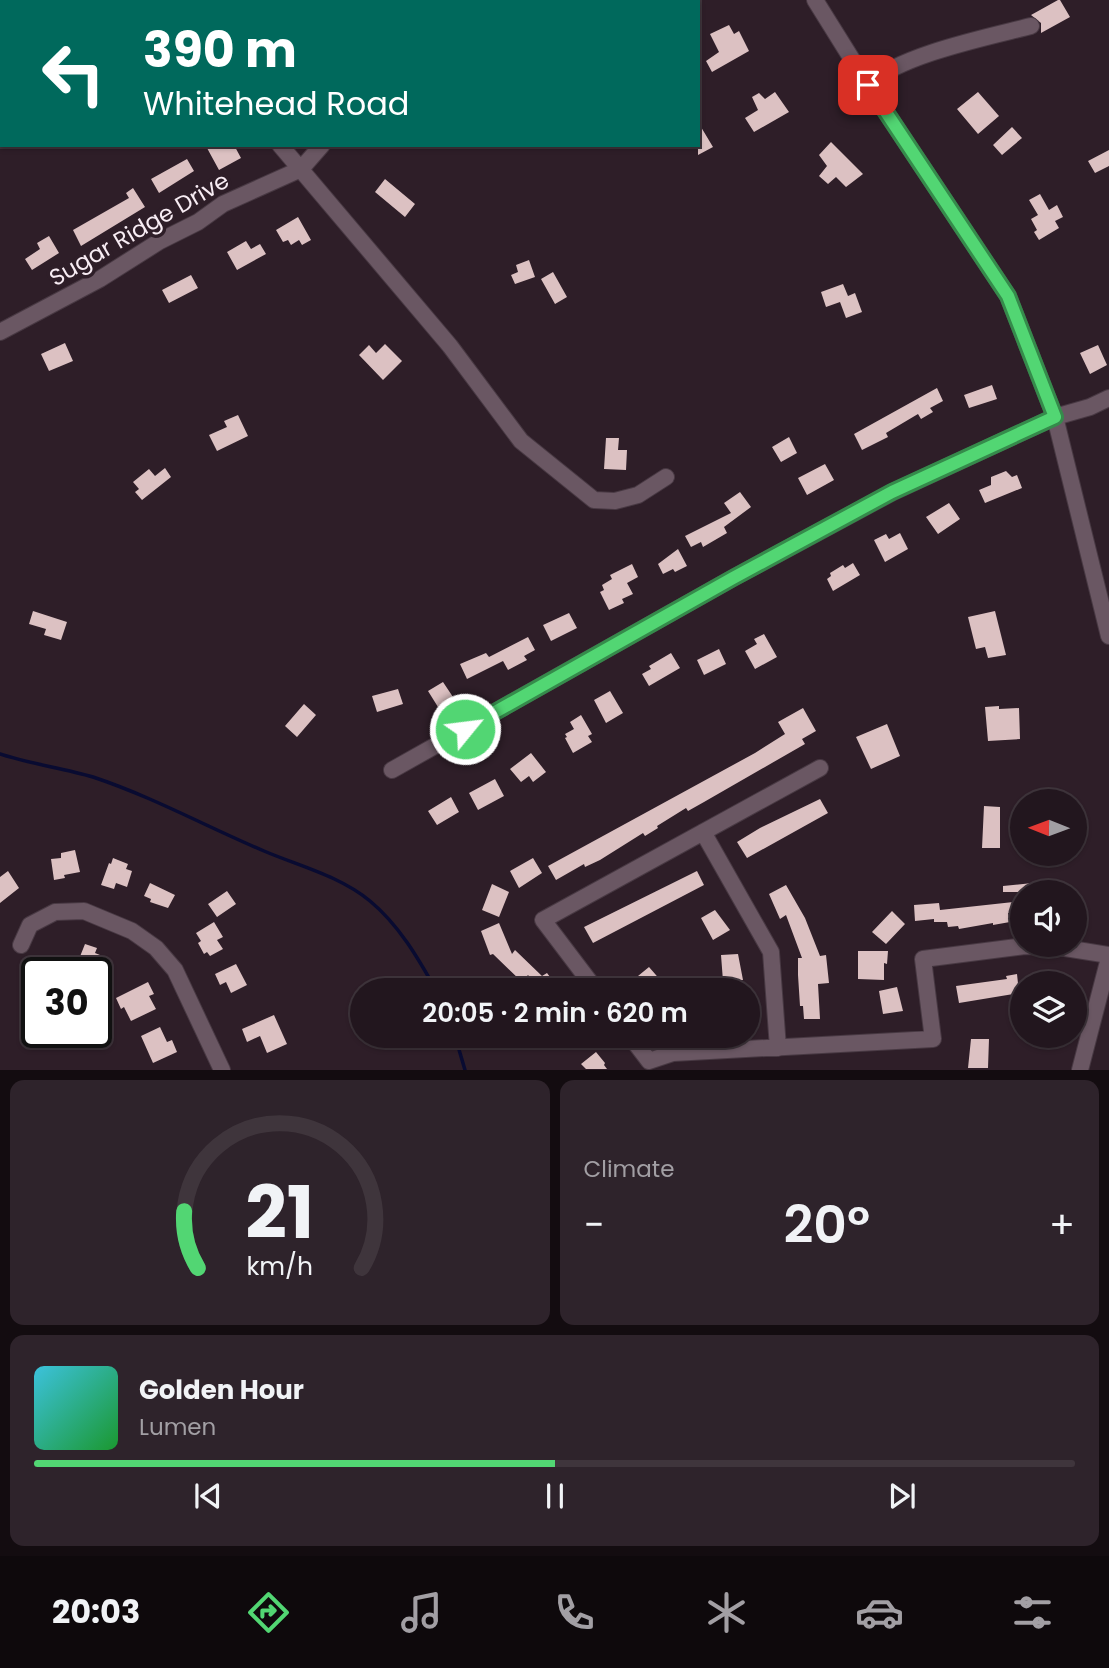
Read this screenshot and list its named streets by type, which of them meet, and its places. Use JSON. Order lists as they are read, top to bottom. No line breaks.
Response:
{"streets":{"street":["Sugar Ridge Drive"]},"north":"left","page":{"turn":["390 m","Whitehead Road"],"limit":"30","trip":"20:05 · 2 min · 620 m","tile":"Climate","heat":["−","20°","+"],"song":["Golden Hour","Lumen"],"tabs":"20:03","gauge":["21","km/h"]}}
